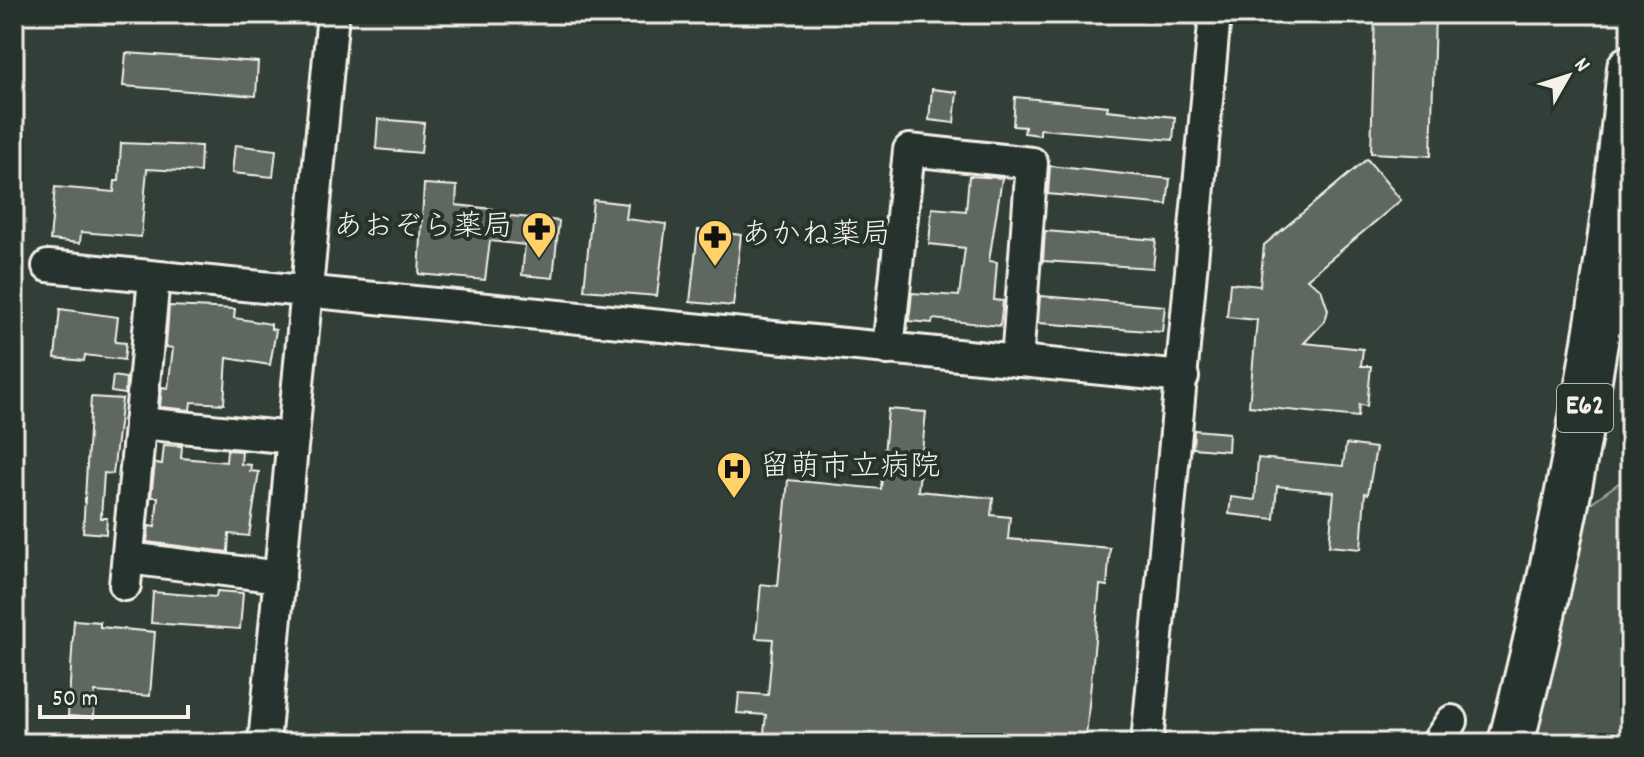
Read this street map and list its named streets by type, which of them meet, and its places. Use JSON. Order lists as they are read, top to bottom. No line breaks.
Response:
{"streets":{"highway":["E62"]},"places":{"pharmacy":["あおぞら薬局","あかね薬局"],"hospital":["留萌市立病院"]},"scale_bar":"50 m","north":"top right"}
